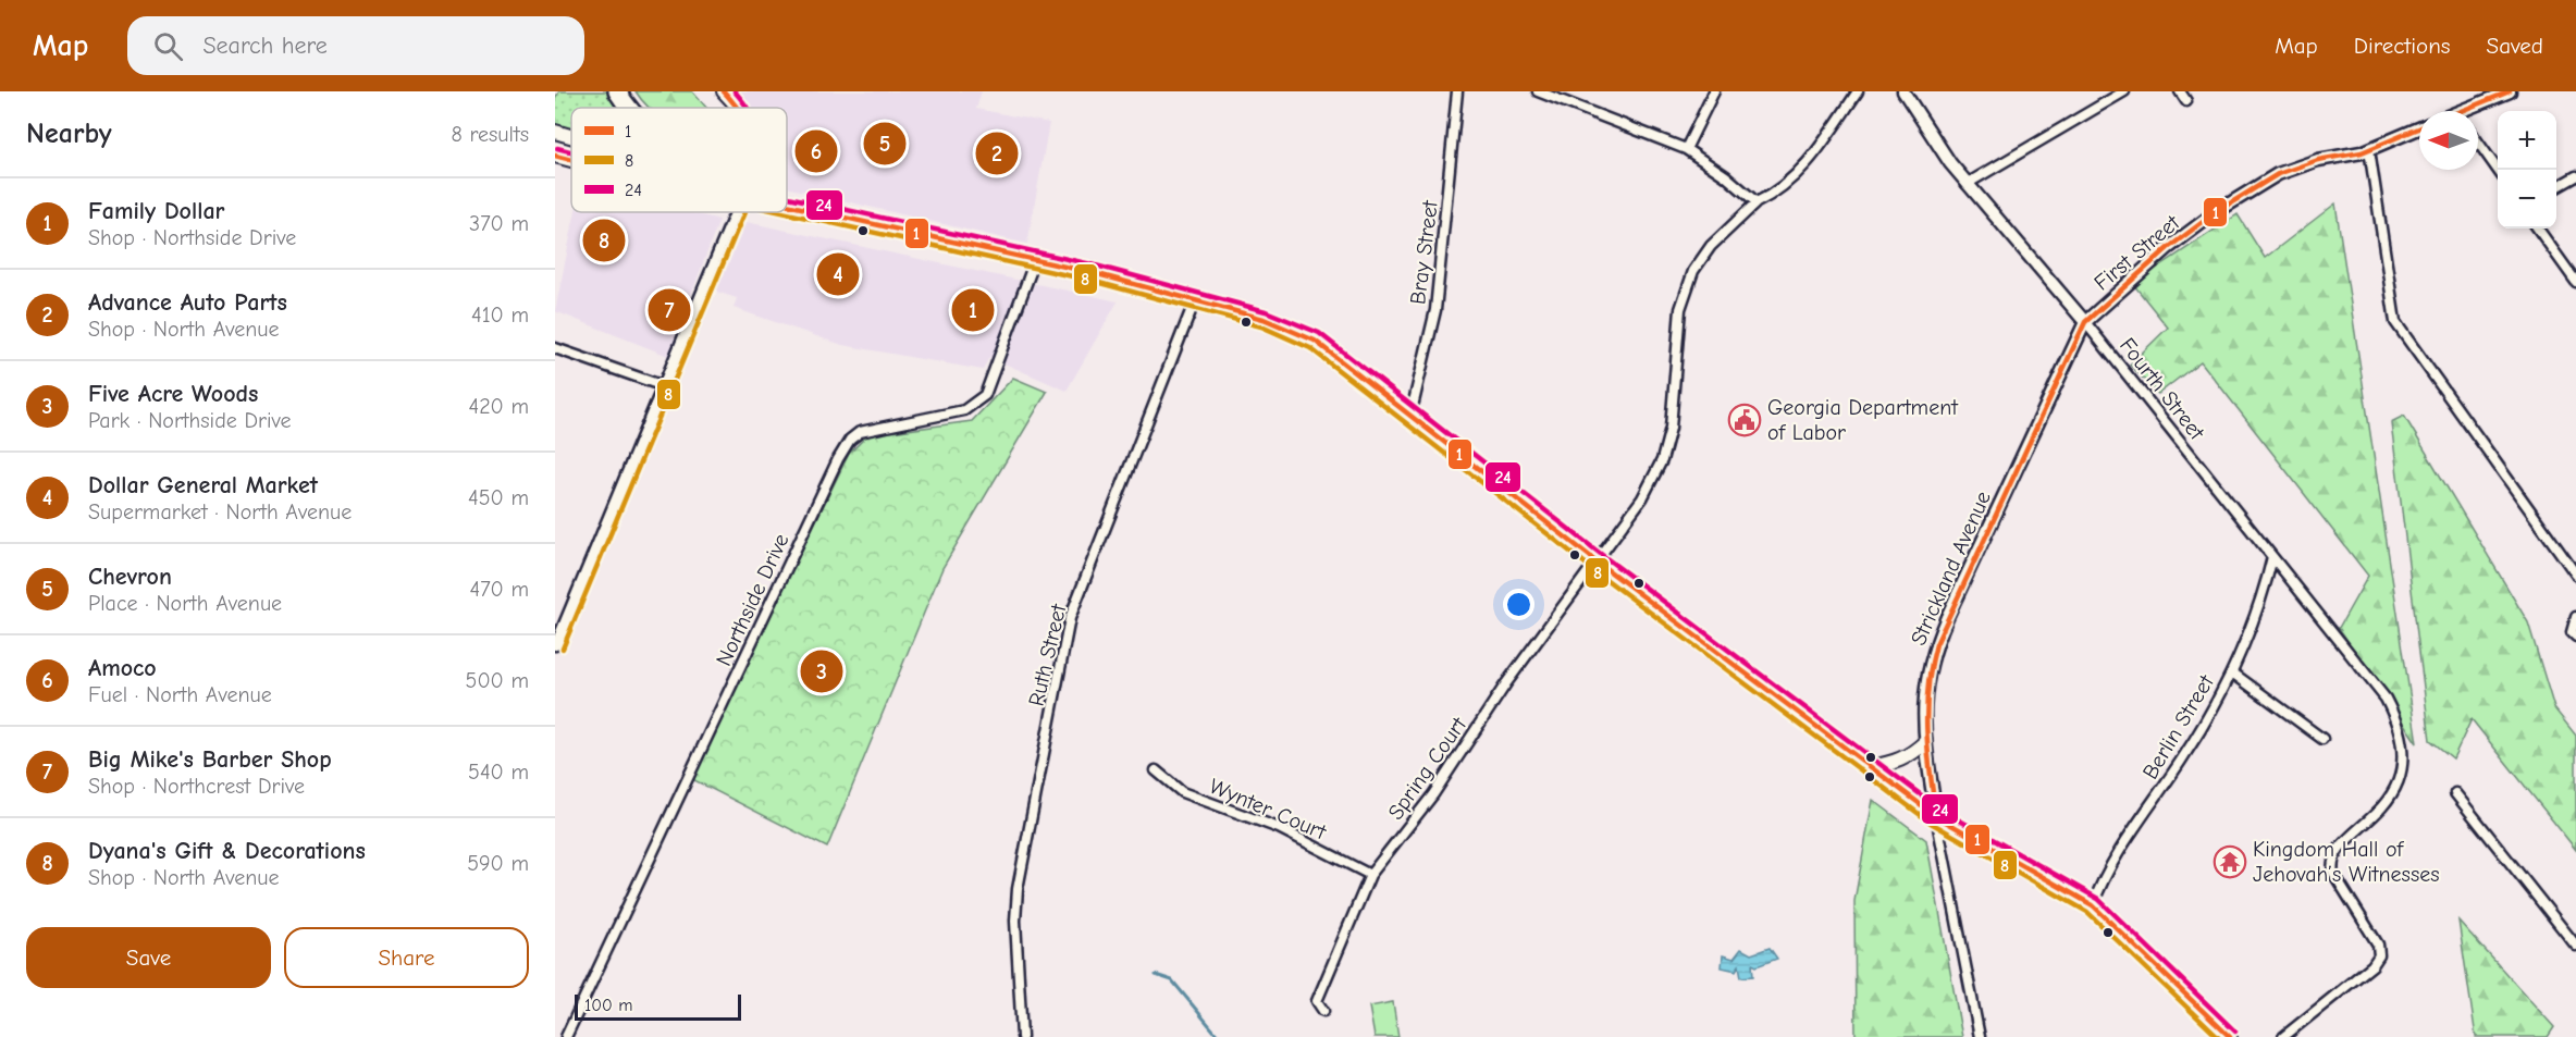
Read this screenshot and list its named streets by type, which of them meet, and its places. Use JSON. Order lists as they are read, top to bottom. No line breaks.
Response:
{"streets":{"street":["Bray Street","First Street","Fourth Street","Strickland Avenue","Northside Drive","Ruth Street","Berlin Street","Spring Court","Wynter Court"]},"crossings":[["First Street","Fourth Street"],["First Street","Strickland Avenue"],["Fourth Street","Strickland Avenue"],["Fourth Street","Berlin Street"],["Spring Court","Wynter Court"]],"places":{"public building":["Georgia Department of Labor"],"temple":["Kingdom Hall of Jehovah’s Witnesses"]},"lines":["transit line 1","transit line 24","transit line 8"],"legend":["1","8","24"],"scale_bar":"100 m","north":"left","page":{"header":"Map","search":"Search here","nav":["Map","Directions","Saved"],"heading":["Nearby","8 results"],"map_buttons":["+","−"],"pins":["5","6","2","8","4","1","7","3"],"list":[{"mark":"1","name":"Family Dollar","note":"Shop · Northside Drive","value":"370 m"},{"mark":"2","name":"Advance Auto Parts","note":"Shop · North Avenue","value":"410 m"},{"mark":"3","name":"Five Acre Woods","note":"Park · Northside Drive","value":"420 m"},{"mark":"4","name":"Dollar General Market","note":"Supermarket · North Avenue","value":"450 m"},{"mark":"5","name":"Chevron","note":"Place · North Avenue","value":"470 m"},{"mark":"6","name":"Amoco","note":"Fuel · North Avenue","value":"500 m"},{"mark":"7","name":"Big Mike's Barber Shop","note":"Shop · Northcrest Drive","value":"540 m"},{"mark":"8","name":"Dyana's Gift & Decorations","note":"Shop · North Avenue","value":"590 m"}],"buttons":["Save","Share"],"scale":"100 m"}}
